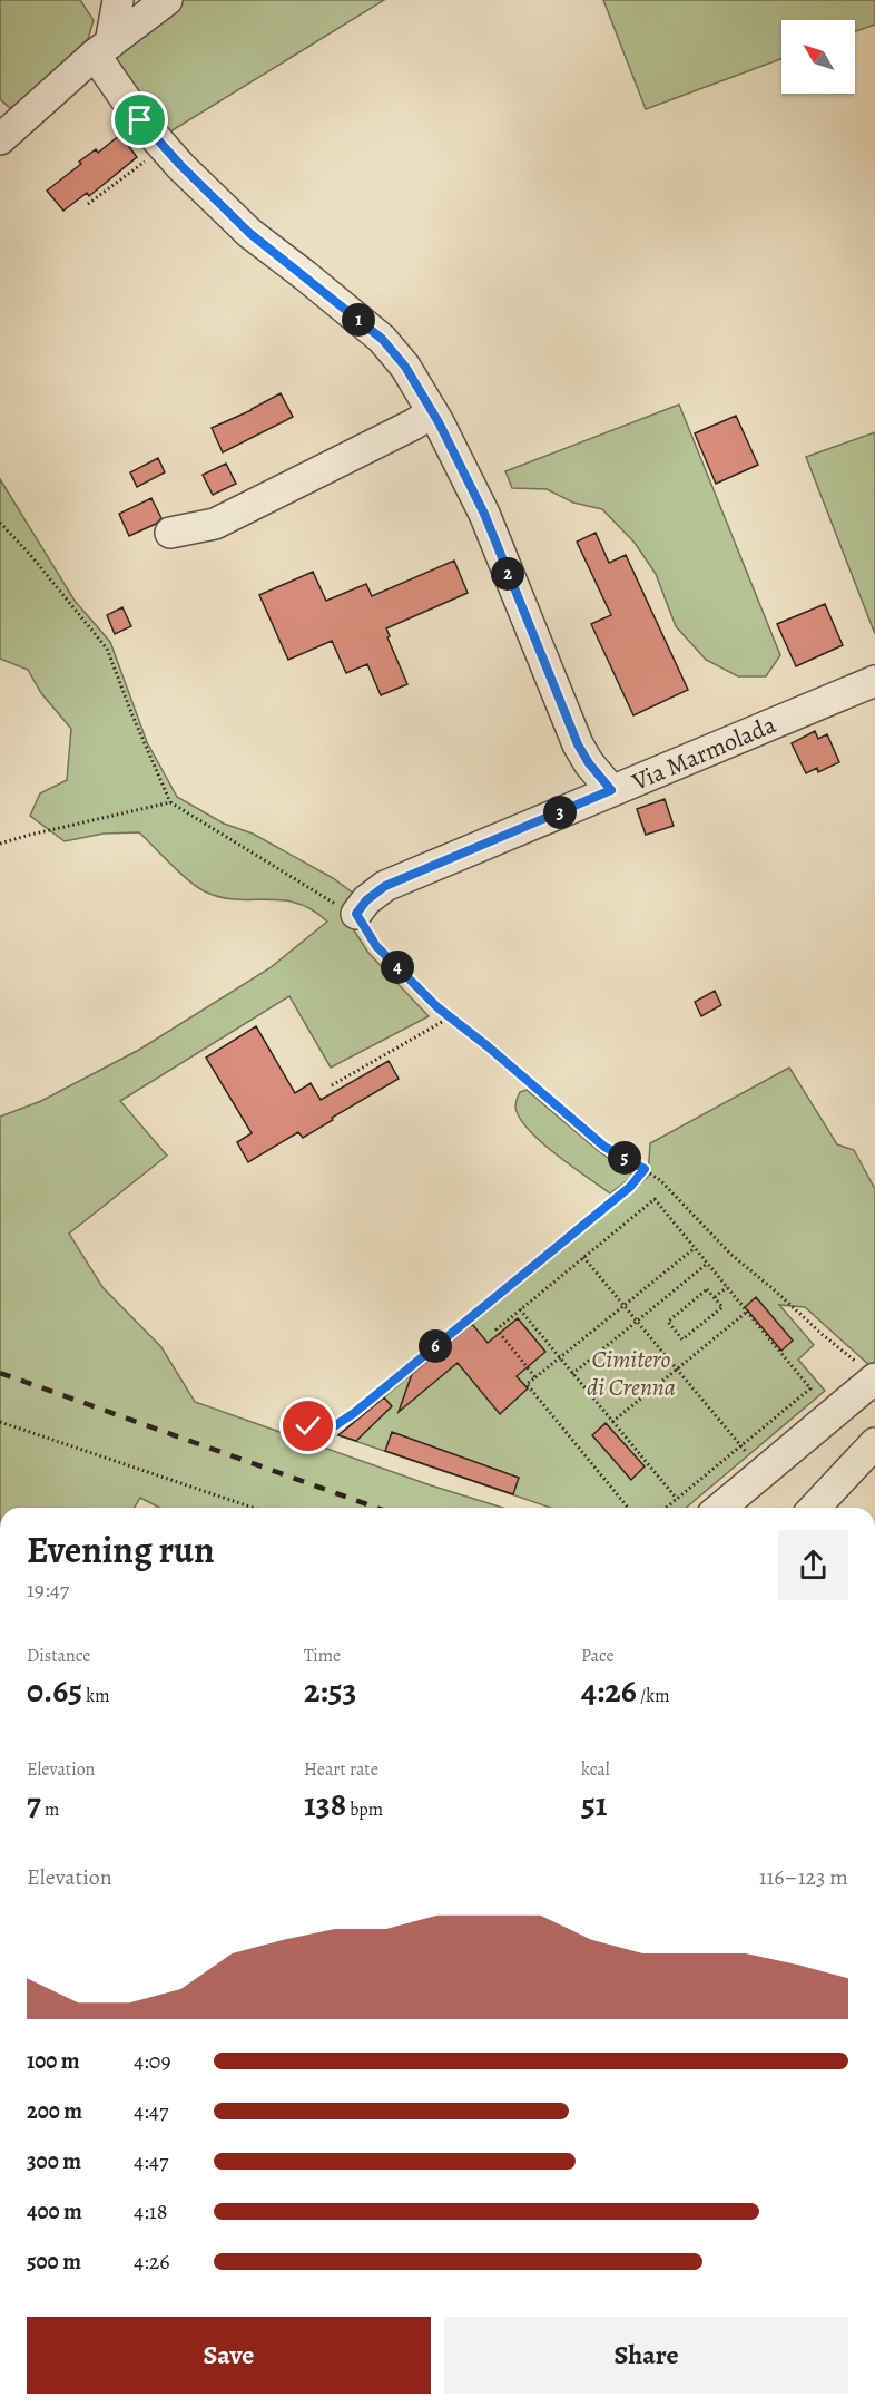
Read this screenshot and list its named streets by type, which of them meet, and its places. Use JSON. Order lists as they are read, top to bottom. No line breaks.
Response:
{"streets":{"street":["Via Marmolada"]},"parks":["Cimitero di Crenna"],"north":"top left","page":{"pins":["1","2","3","4","5","6"],"heading":["Evening run","19:47"],"stats":[["Distance","0.65 km"],["Time","2:53"],["Pace","4:26 /km"],["Elevation","7 m"],["Heart rate","138 bpm"],["kcal","51"]],"chart":["Elevation","116–123 m"],"list":[{"name":"100 m","note":"4:09"},{"name":"200 m","note":"4:47"},{"name":"300 m","note":"4:47"},{"name":"400 m","note":"4:18"},{"name":"500 m","note":"4:26"}],"buttons":["Save","Share"]}}
